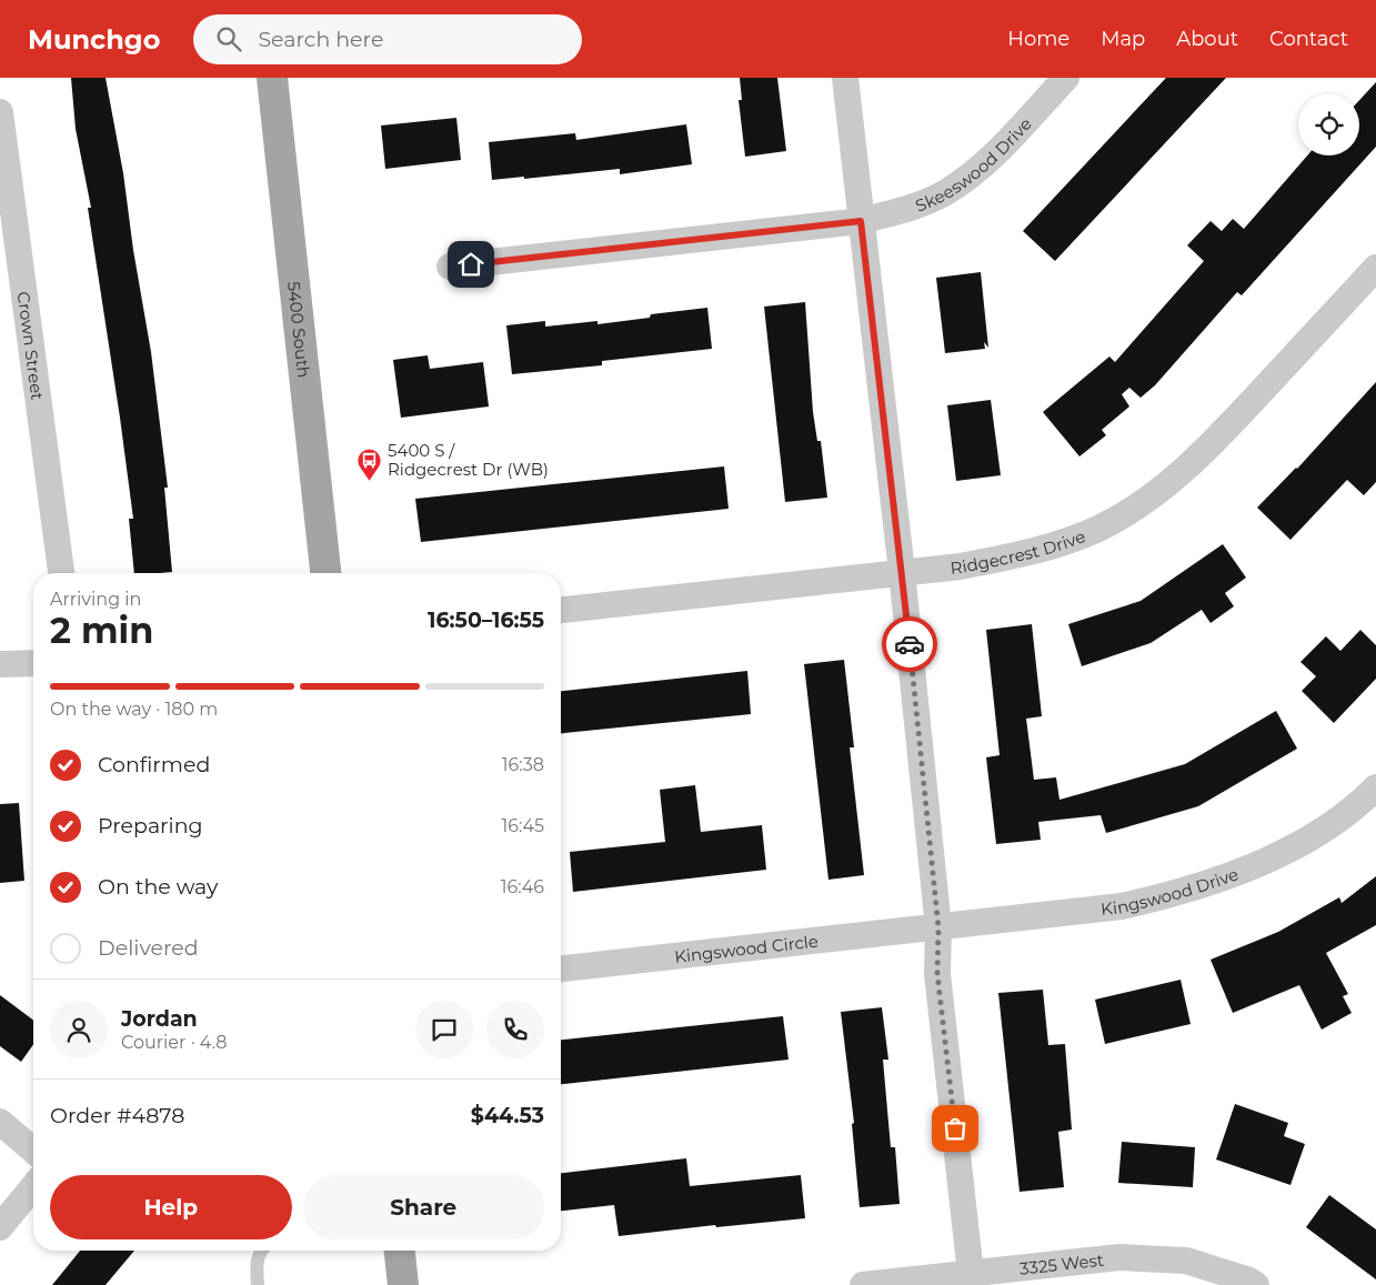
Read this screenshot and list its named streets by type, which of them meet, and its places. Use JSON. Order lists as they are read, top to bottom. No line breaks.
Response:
{"streets":{"main road":["5400 South"],"street":["Skeeswood Drive","Crown Street","Ridgecrest Drive","Kingswood Drive","Kingswood Circle","3325 West"]},"crossings":[["Kingswood Drive","Kingswood Circle"]],"places":{"bus stop":["5400 S / Ridgecrest Dr (WB)"]},"page":{"header":"Munchgo","search":"Search here","nav":["Home","Map","About","Contact"],"heading":["2 min","Arriving in","16:50–16:55"],"panel":["Jordan","Courier · 4.8","Order #4878","$44.53"],"bar":"On the way · 180 m","list":[["Confirmed","16:38"],["Preparing","16:45"],["On the way","16:46"],"Delivered"],"buttons":["Help","Share"]}}
